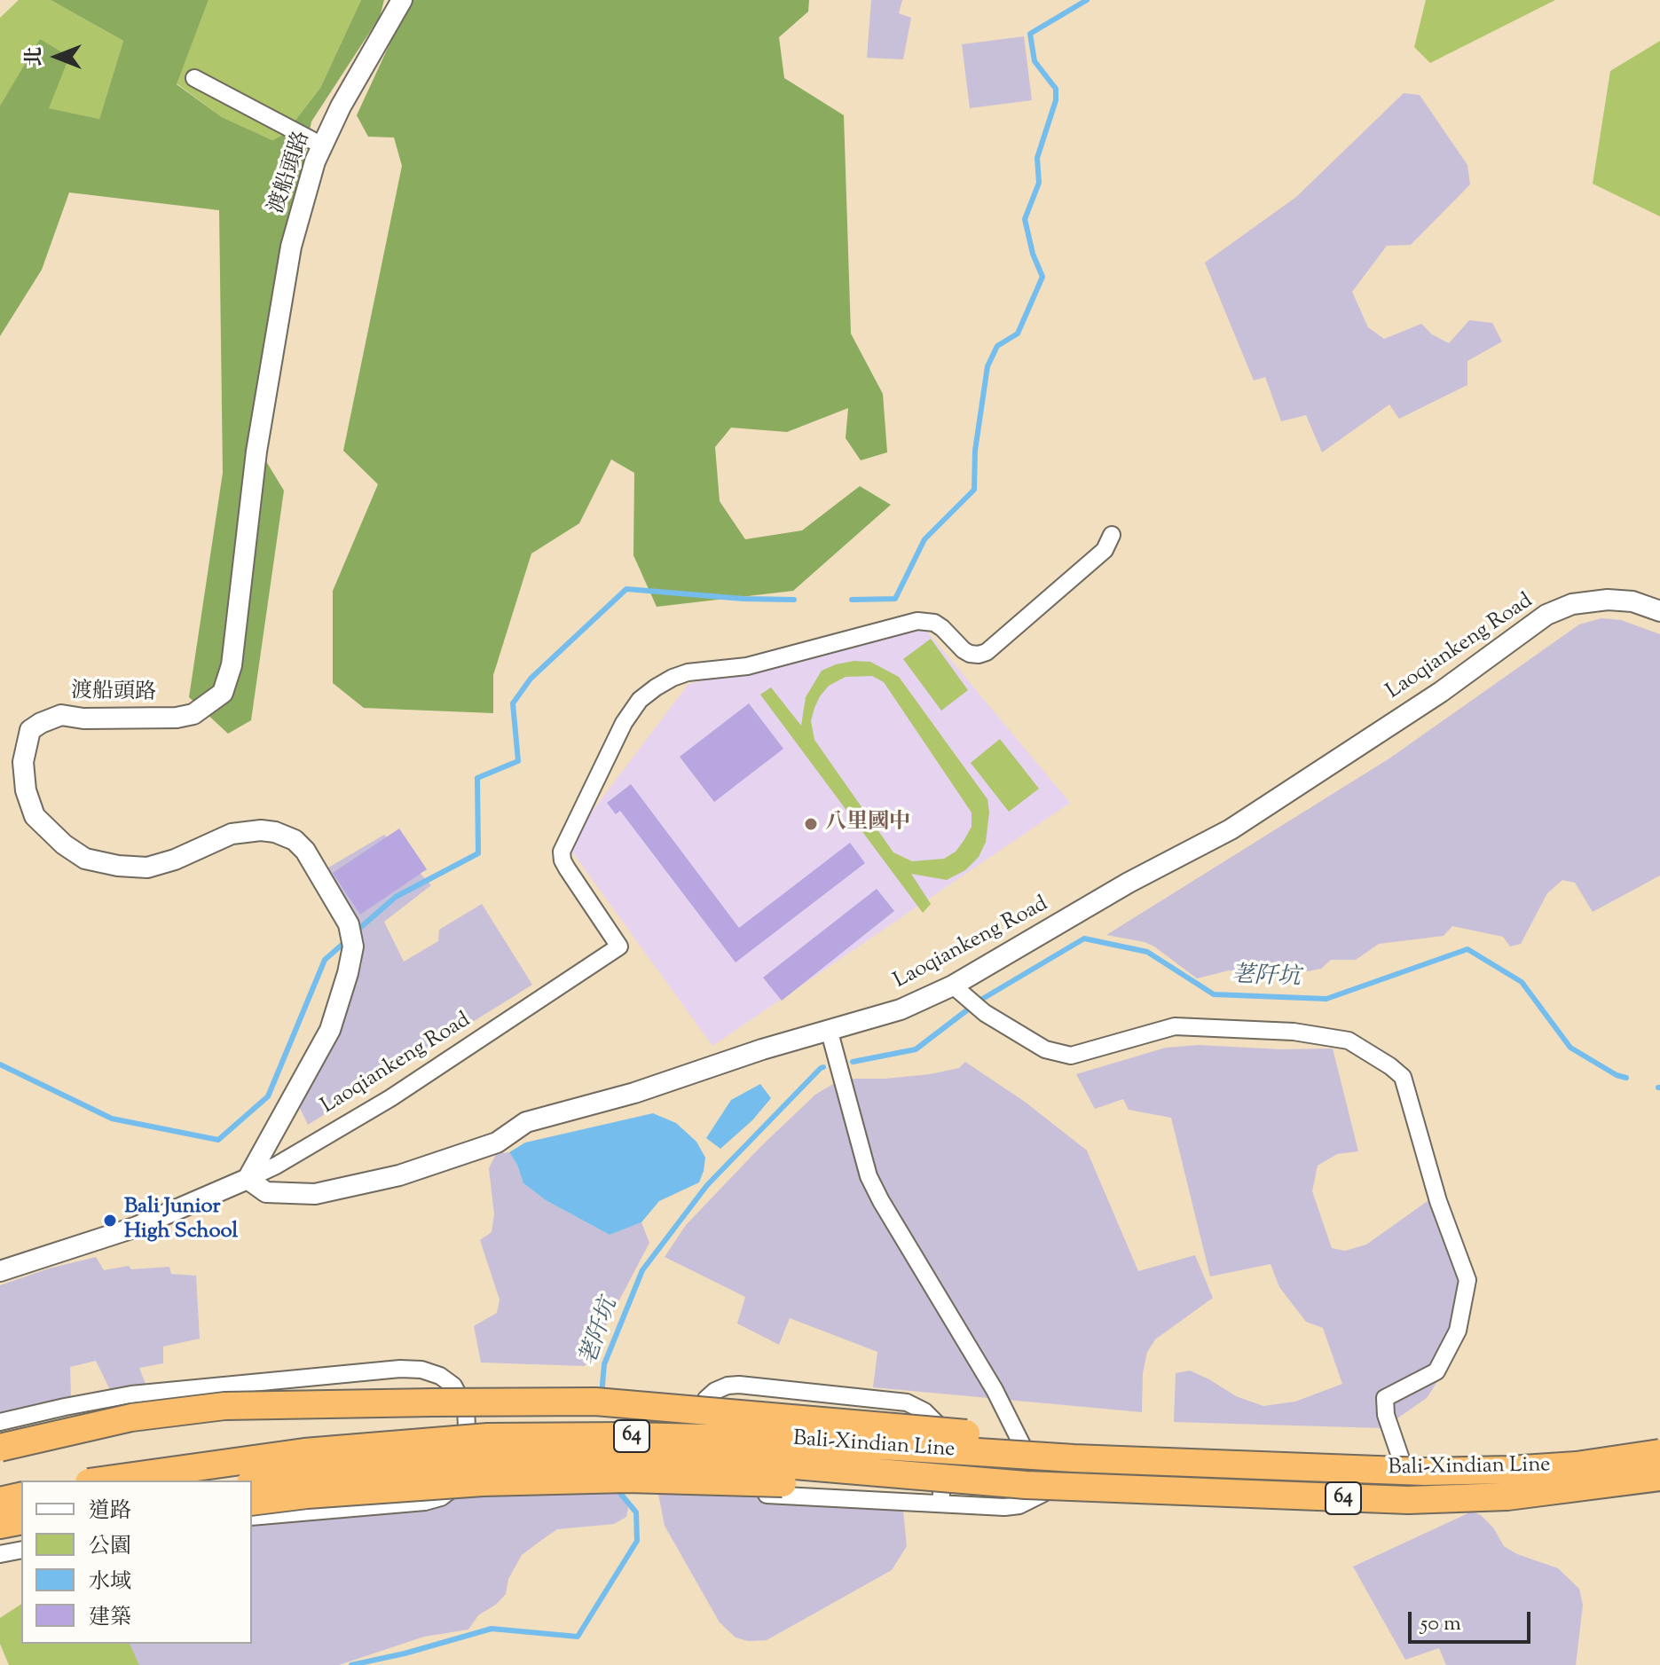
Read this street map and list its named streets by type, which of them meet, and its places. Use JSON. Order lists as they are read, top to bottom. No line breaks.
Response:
{"streets":{"highway":["64","Bali-Xindian Line"],"street":["渡船頭路","Laoqiankeng Road"]},"crossings":[["渡船頭路","Laoqiankeng Road"]],"water":["荖阡坑"],"places":["八里國中","Bali Junior High School"],"legend":["道路","公園","水域","建築"],"scale_bar":"50 m","north":"left"}
